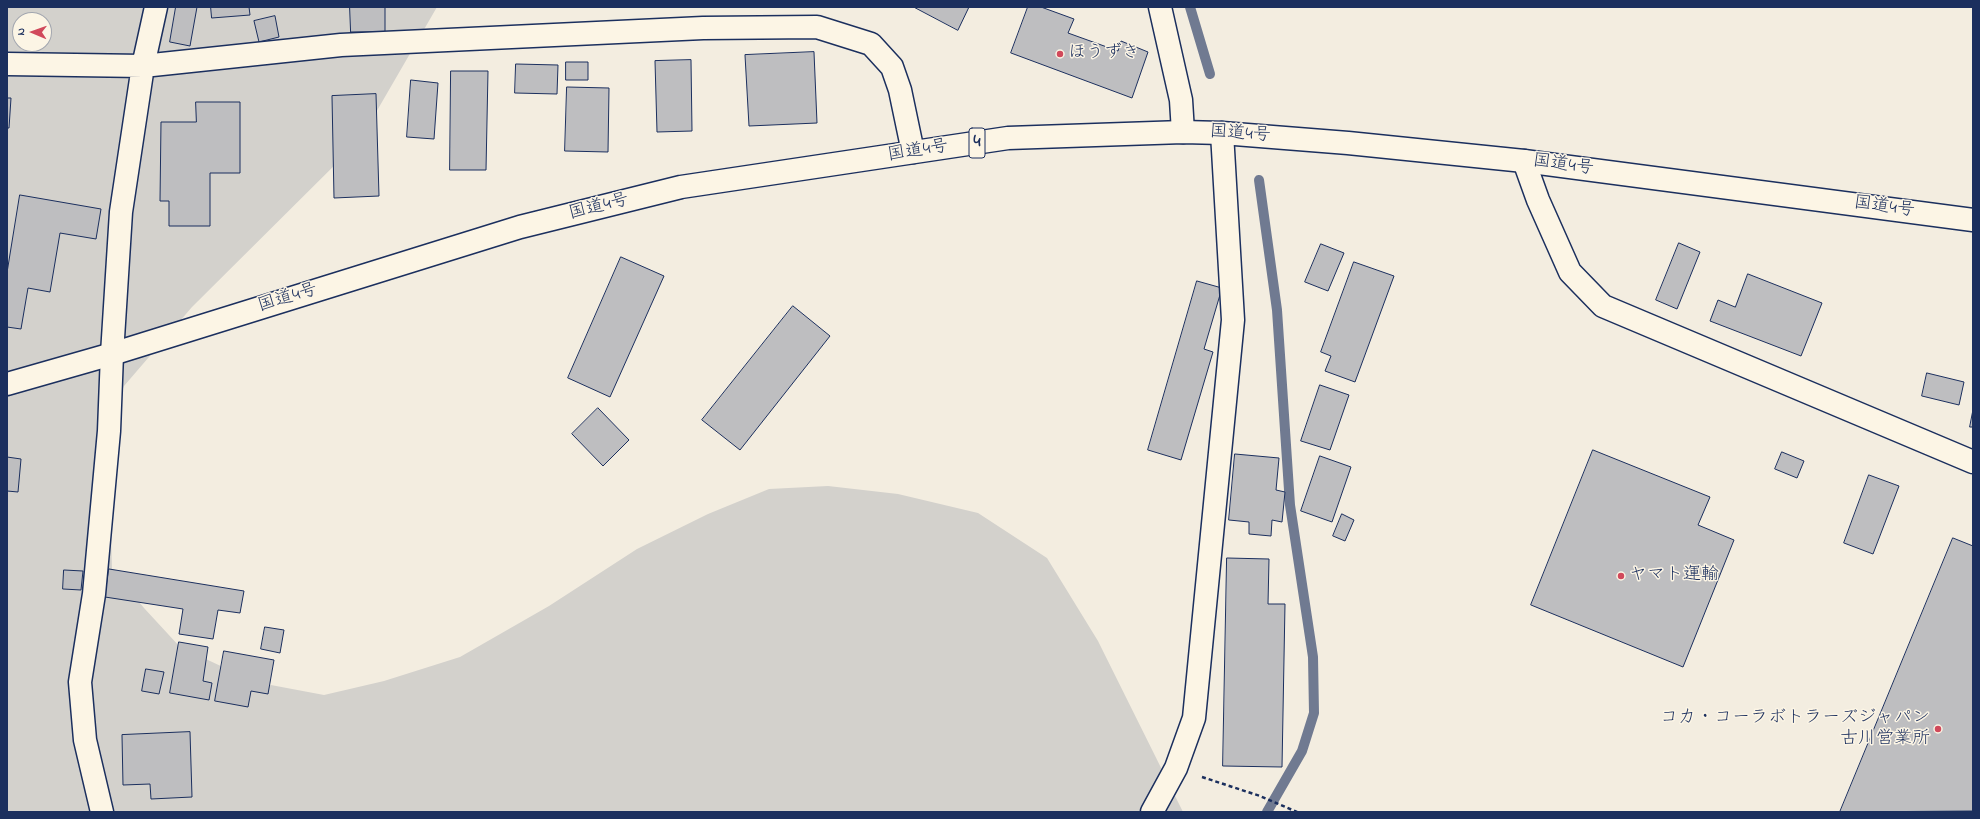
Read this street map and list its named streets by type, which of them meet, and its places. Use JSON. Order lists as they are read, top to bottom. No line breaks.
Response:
{"streets":{"main road":["国道4号","4"]},"places":["ほうずき","ヤマト運輸","コカ・コーラボトラーズジャパン 古川営業所"],"north":"left"}
